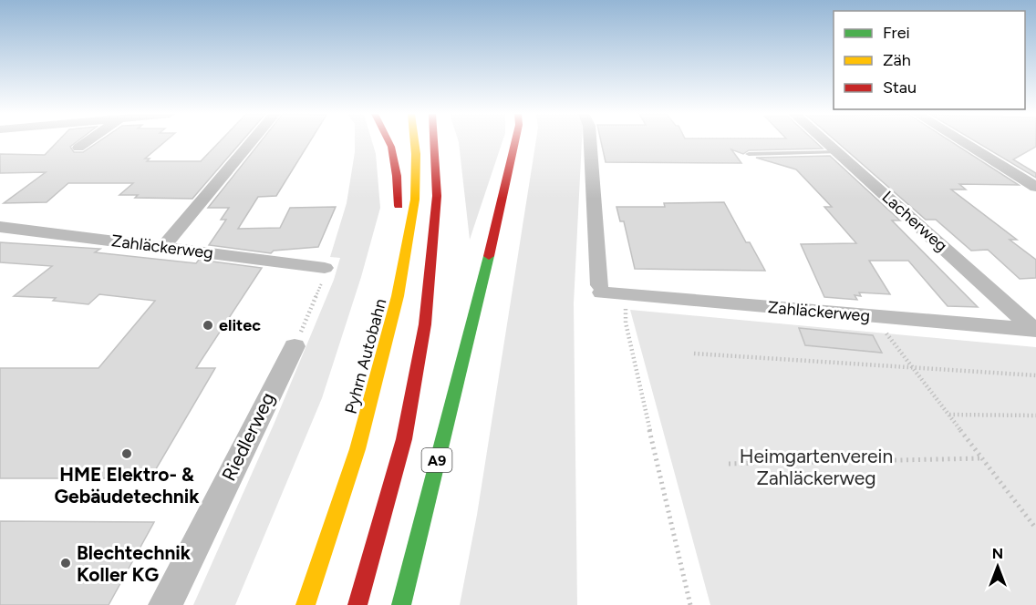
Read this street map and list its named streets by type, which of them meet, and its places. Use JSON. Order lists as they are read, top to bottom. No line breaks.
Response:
{"streets":{"highway":["Pyhrn Autobahn","A9"],"street":["Lacherweg","Zahläckerweg","Riedlerweg"]},"crossings":[["Lacherweg","Zahläckerweg"]],"parks":["Heimgartenverein Zahläckerweg"],"places":["elitec","HME Elektro- & Gebäudetechnik","Blechtechnik Koller KG"],"legend":["Frei","Zäh","Stau"],"north":"top"}
